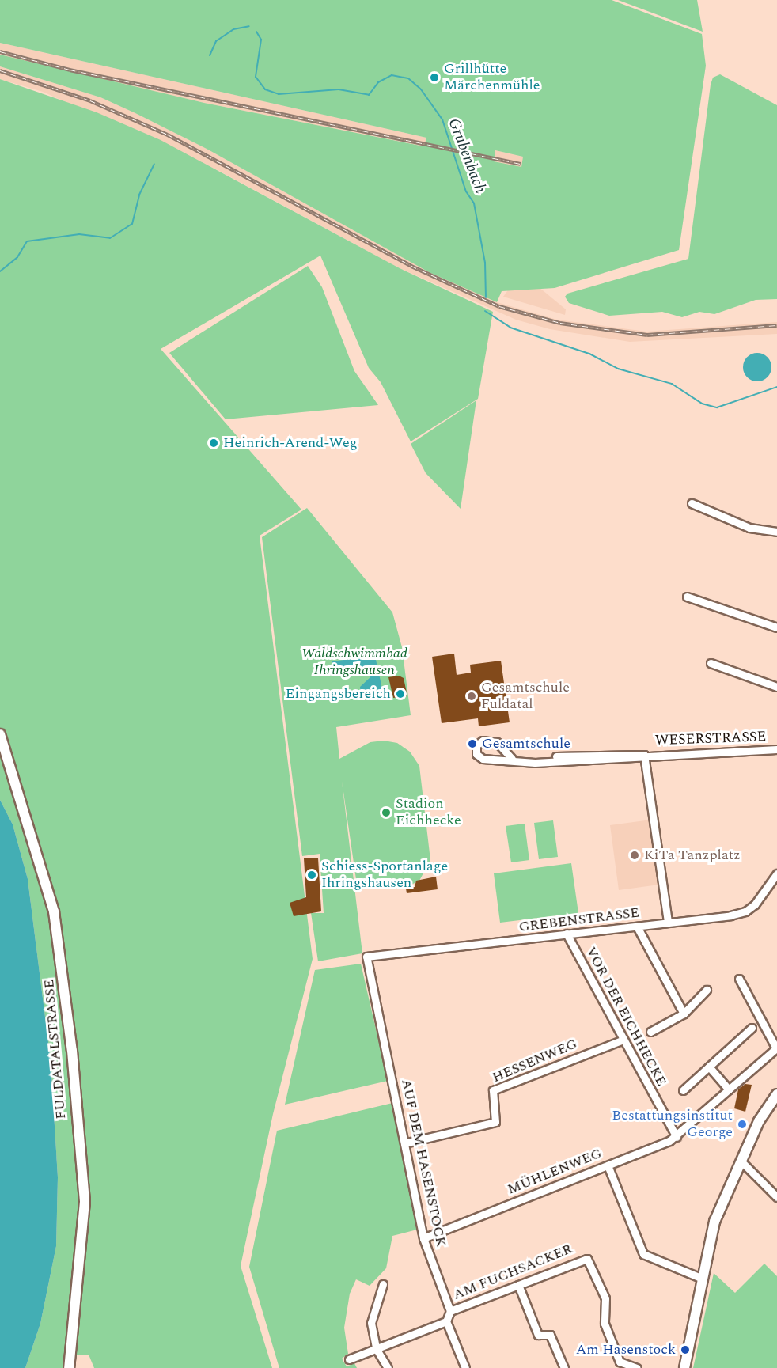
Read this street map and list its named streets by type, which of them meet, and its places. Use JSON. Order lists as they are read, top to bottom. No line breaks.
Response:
{"streets":{"main road":["FULDATALSTRASSE"],"street":["WESERSTRASSE","GREBENSTRASSE","VOR DER EICHHECKE","HESSENWEG","AUF DEM HASENSTOCK","MÜHLENWEG","AM FUCHSACKER"]},"crossings":[["GREBENSTRASSE","VOR DER EICHHECKE"],["GREBENSTRASSE","AUF DEM HASENSTOCK"],["VOR DER EICHHECKE","HESSENWEG"],["VOR DER EICHHECKE","MÜHLENWEG"],["HESSENWEG","AUF DEM HASENSTOCK"],["AUF DEM HASENSTOCK","MÜHLENWEG"],["AUF DEM HASENSTOCK","AM FUCHSACKER"]],"water":["Grubenbach"],"parks":["Waldschwimmbad Ihringshausen"],"places":["Grillhütte Märchenmühle","Heinrich-Arend-Weg","Eingangsbereich","Gesamtschule Fuldatal","Gesamtschule","Stadion Eichhecke","KiTa Tanzplatz","Schiess-Sportanlage Ihringshausen","Bestattungsinstitut George","Am Hasenstock"]}
